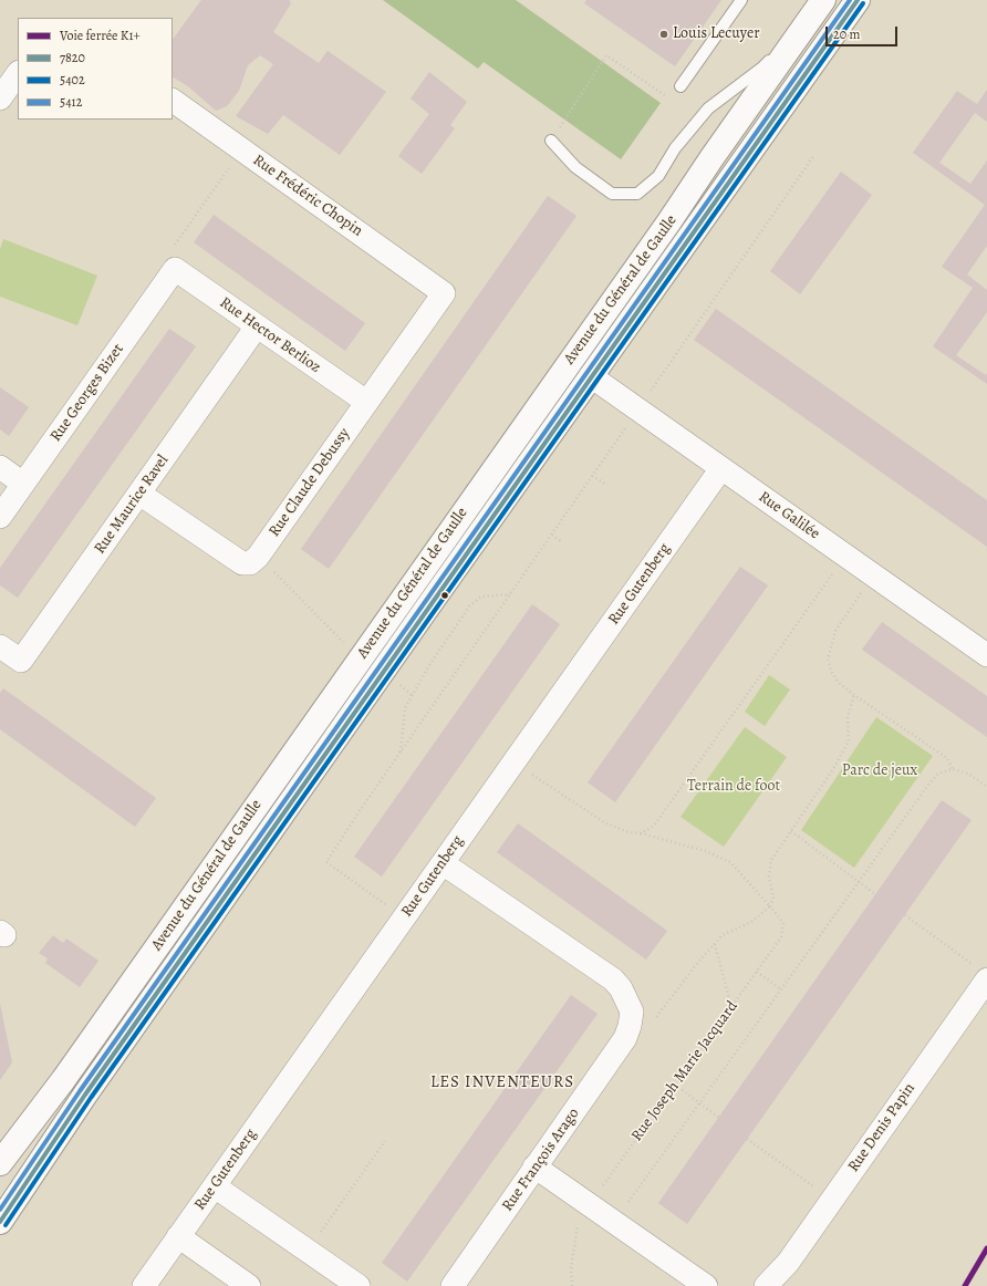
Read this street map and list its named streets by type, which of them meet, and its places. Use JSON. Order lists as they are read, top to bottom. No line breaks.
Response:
{"streets":{"main road":["Avenue du Général de Gaulle"],"street":["Rue Frédéric Chopin","Rue Hector Berlioz","Rue Georges Bizet","Rue Claude Debussy","Rue Maurice Ravel","Rue Galilée","Rue Gutenberg","Rue Denis Papin","Rue François Arago"],"path":["Rue Joseph Marie Jacquard"]},"crossings":[["Rue Frédéric Chopin","Rue Claude Debussy"],["Avenue du Général de Gaulle","Rue Galilée"],["Rue Hector Berlioz","Rue Georges Bizet"],["Rue Hector Berlioz","Rue Claude Debussy"],["Rue Hector Berlioz","Rue Maurice Ravel"],["Rue Galilée","Rue Gutenberg"],["Rue Gutenberg","Rue François Arago"]],"districts":["LES INVENTEURS"],"parks":["Parc de jeux","Terrain de foot"],"places":["Louis Lecuyer"],"lines":["transit line 7820","transit line 5412","transit line 5402","rail line K1+"],"legend":["Voie ferrée K1+","7820","5402","5412"],"scale_bar":"20 m"}
